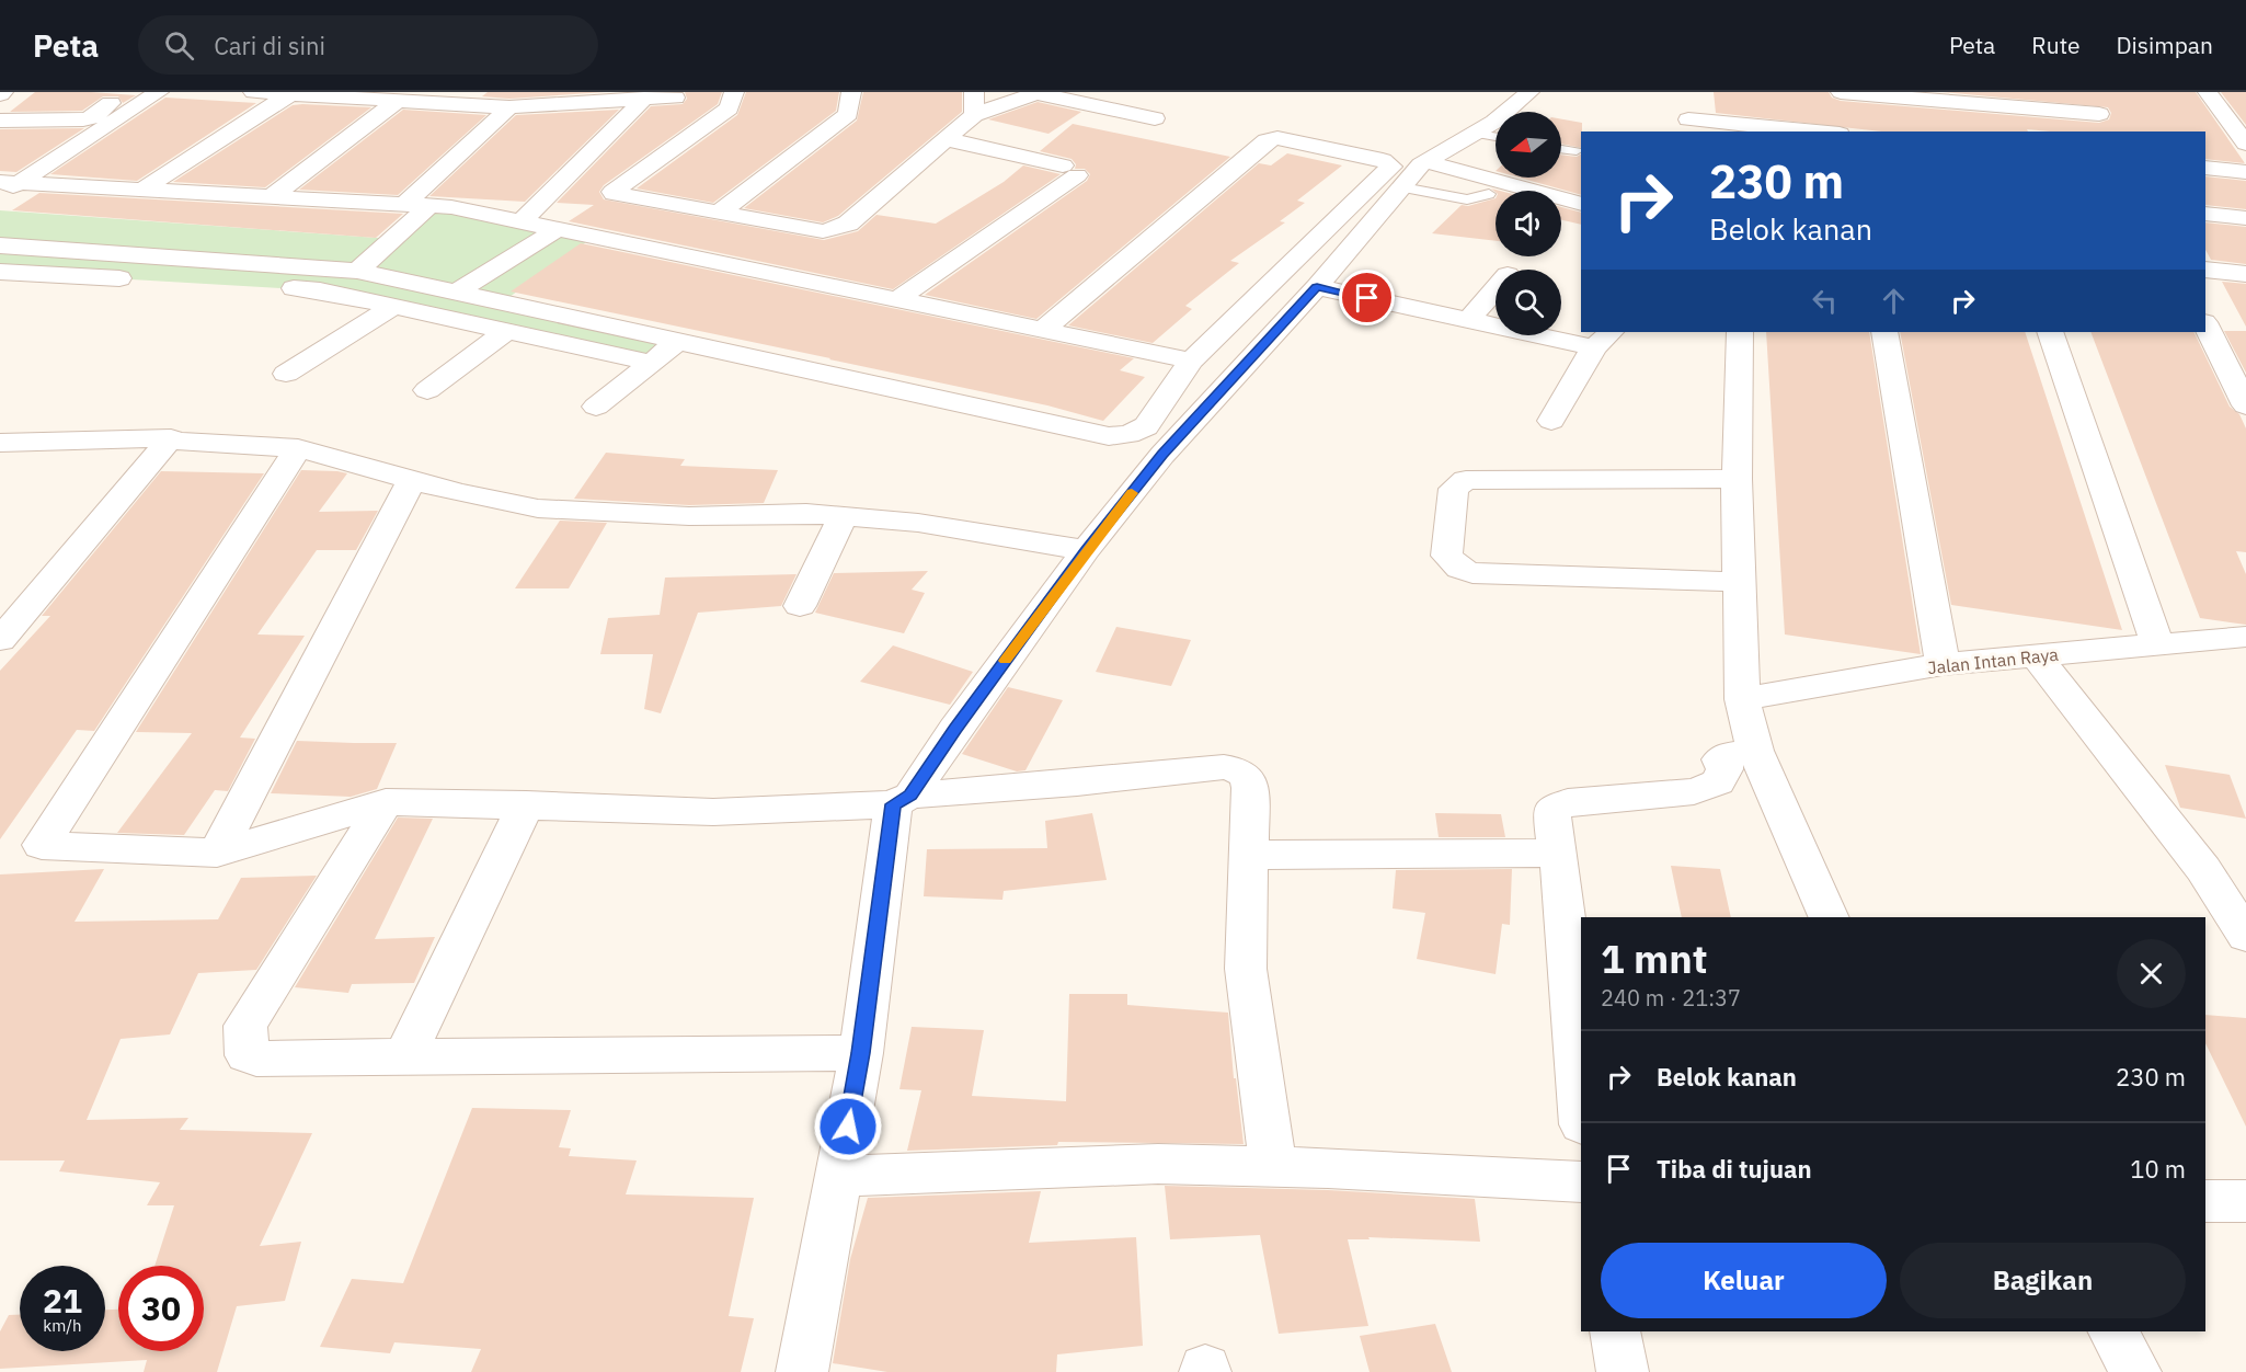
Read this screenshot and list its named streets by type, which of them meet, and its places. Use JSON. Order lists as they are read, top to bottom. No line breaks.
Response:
{"streets":{"street":["Jalan Intan Raya"]},"north":"left","page":{"header":"Peta","search":"Cari di sini","nav":["Peta","Rute","Disimpan"],"turn":["230 m","Belok kanan"],"heading":["1 mnt","240 m · 21:37"],"list":[{"name":"Belok kanan","value":"230 m"},{"name":"Tiba di tujuan","value":"10 m"}],"buttons":["Keluar","Bagikan"],"speed":"21 km/h","limit":"30"}}
